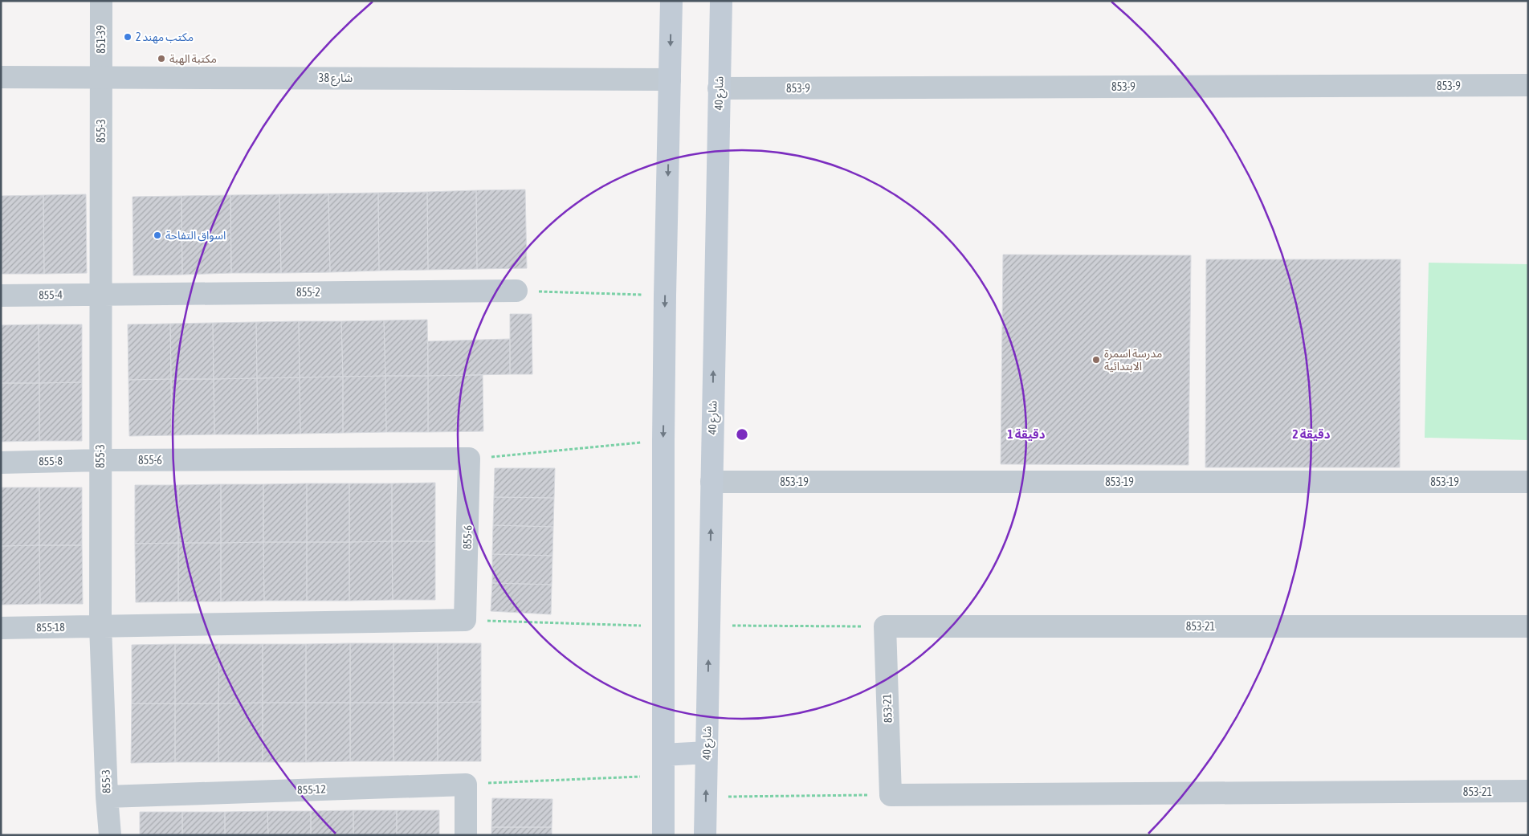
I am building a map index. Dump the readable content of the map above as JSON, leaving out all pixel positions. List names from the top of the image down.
{
  "streets": {
    "main road": ["شارع 40"],
    "street": [
      "851-39",
      "شارع 38",
      "853-9",
      "855-3",
      "855-2",
      "855-4",
      "855-6",
      "855-8",
      "853-19",
      "853-21",
      "855-18",
      "855-12"
    ]
  },
  "crossings": [
    ["851-39", "شارع 38"],
    ["851-39", "855-3"],
    ["شارع 38", "855-3"],
    ["853-9", "شارع 40"],
    ["شارع 40", "853-19"],
    ["855-3", "855-2"],
    ["855-3", "855-4"],
    ["855-3", "855-6"],
    ["855-3", "855-8"],
    ["855-3", "855-18"],
    ["855-3", "855-12"],
    ["855-2", "855-4"],
    ["855-6", "855-8"]
  ],
  "places": [
    "مكتب مهند 2",
    "مكتبة الهبة",
    "اسواق التفاحة",
    "مدرسة اسمرة الابتدائية"
  ],
  "rings": ["1 دقيقة", "2 دقيقة"]
}
